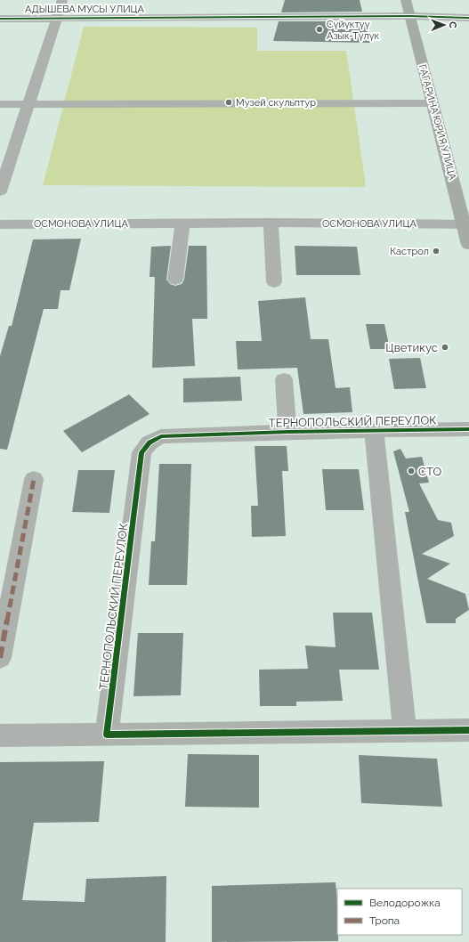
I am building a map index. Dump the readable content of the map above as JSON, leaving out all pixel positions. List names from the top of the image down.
{
  "streets": {
    "main road": ["ГАГАРИНА ЮРИЯ УЛИЦА"],
    "street": ["АДЫШЕВА МУСЫ УЛИЦА", "ОСМОНОВА УЛИЦА", "ТЕРНОПОЛЬСКИЙ ПЕРЕУЛОК"]
  },
  "crossings": [
    ["АДЫШЕВА МУСЫ УЛИЦА", "ГАГАРИНА ЮРИЯ УЛИЦА"],
    ["ГАГАРИНА ЮРИЯ УЛИЦА", "ОСМОНОВА УЛИЦА"]
  ],
  "places": [
    "Сүйүктүү Азык-Түлүк",
    "Музей скульптур",
    "Кастрол",
    "Цветикус",
    "СТО"
  ],
  "legend": ["Велодорожка", "Тропа"],
  "north": "right"
}
